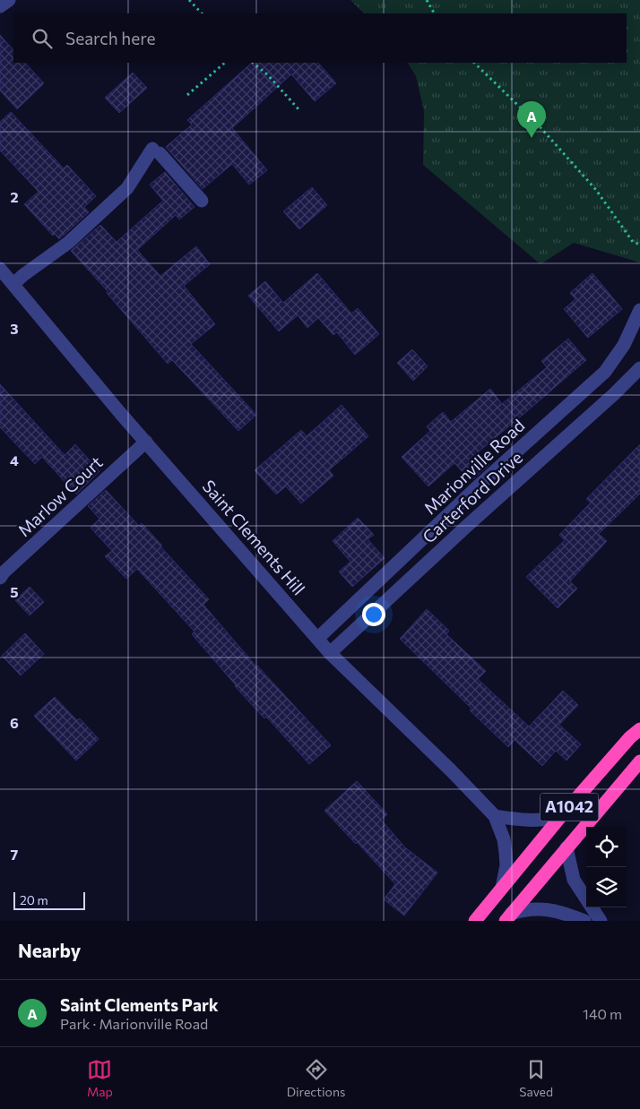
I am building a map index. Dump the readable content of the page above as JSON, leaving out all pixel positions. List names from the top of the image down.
{
  "streets": {
    "highway": ["A1042"],
    "street": [
      "Marionville Road",
      "Marlow Court",
      "Carterford Drive",
      "Saint Clements Hill"
    ]
  },
  "crossings": [
    ["Marionville Road", "Saint Clements Hill"],
    ["Marlow Court", "Saint Clements Hill"],
    ["Carterford Drive", "Saint Clements Hill"],
    ["Saint Clements Hill", "A1042"]
  ],
  "scale_bar": "20 m",
  "page": {
    "search": "Search here",
    "pins": "A",
    "scale": "20 m",
    "heading": "Nearby",
    "list": [
      {
        "mark": "A",
        "name": "Saint Clements Park",
        "note": "Park · Marionville Road",
        "value": "140 m"
      }
    ],
    "nav": ["Map", "Directions", "Saved"]
  },
  "grid": {
    "rows": [
      "2",
      "3",
      "4",
      "5",
      "6",
      "7"
    ]
  }
}
